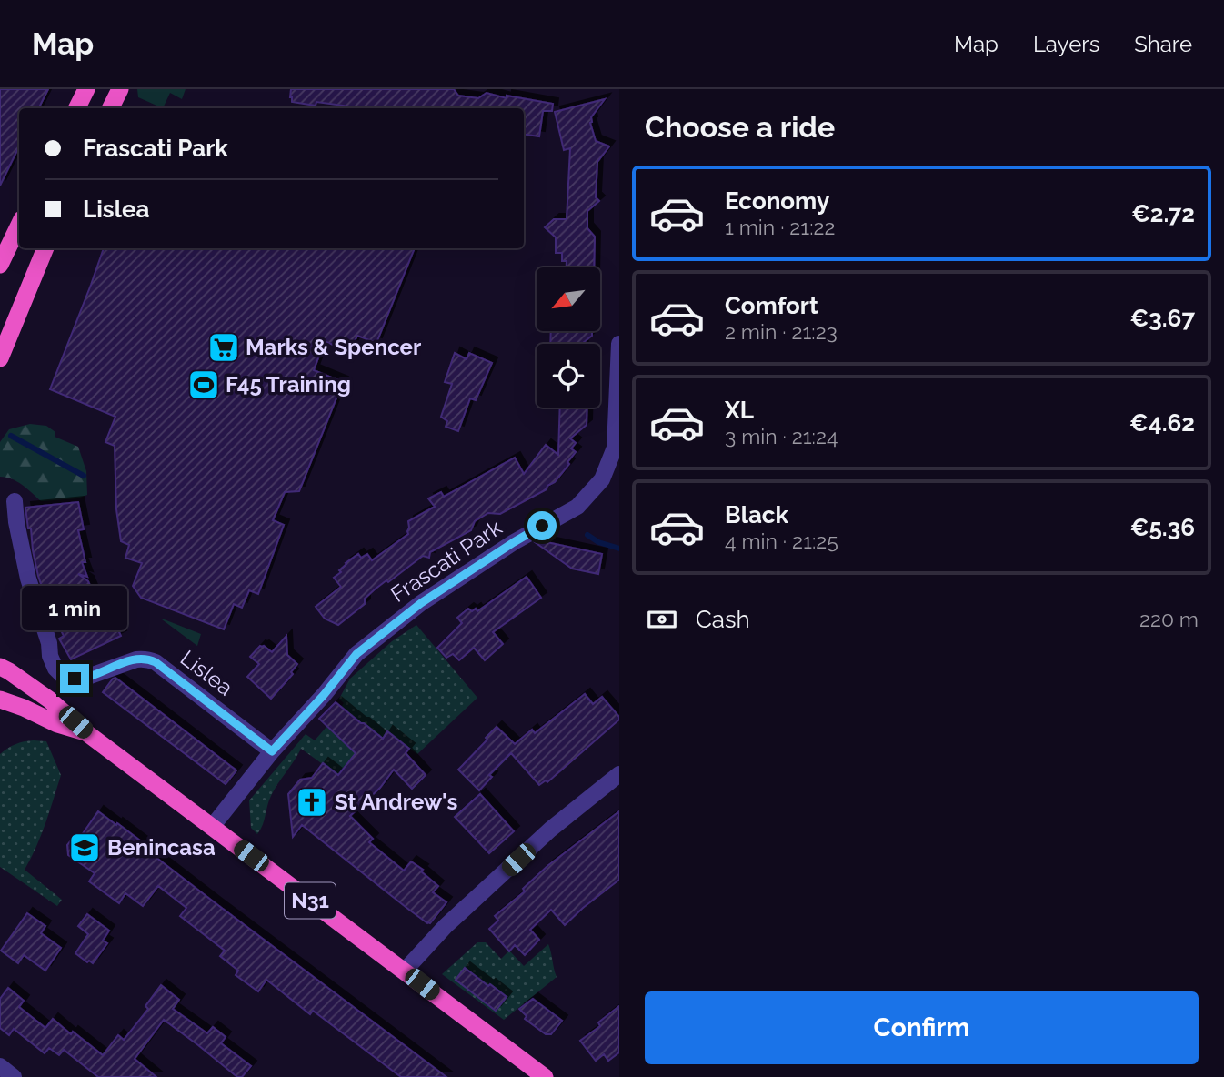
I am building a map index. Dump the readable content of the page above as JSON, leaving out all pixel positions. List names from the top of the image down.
{
  "streets": {
    "highway": ["N31"],
    "street": ["Frascati Park", "Lislea"]
  },
  "crossings": [
    ["Frascati Park", "Lislea"],
    ["Frascati Park", "N31"]
  ],
  "places": {
    "supermarket": ["Marks & Spencer"],
    "sports": ["F45 Training"],
    "church": ["St Andrew's"],
    "school or university": ["Benincasa"]
  },
  "north": "bottom left",
  "page": {
    "header": "Map",
    "nav": ["Map", "Layers", "Share"],
    "heading": "Choose a ride",
    "banner": ["Frascati Park", "Lislea"],
    "list": [
      {
        "name": "Economy",
        "note": "1 min · 21:22",
        "value": "€2.72"
      },
      {
        "name": "Comfort",
        "note": "2 min · 21:23",
        "value": "€3.67"
      },
      {
        "name": "XL",
        "note": "3 min · 21:24",
        "value": "€4.62"
      },
      {
        "name": "Black",
        "note": "4 min · 21:25",
        "value": "€5.36"
      }
    ],
    "pay": ["Cash", "220 m"],
    "bubble": "1 min",
    "buttons": "Confirm"
  }
}
